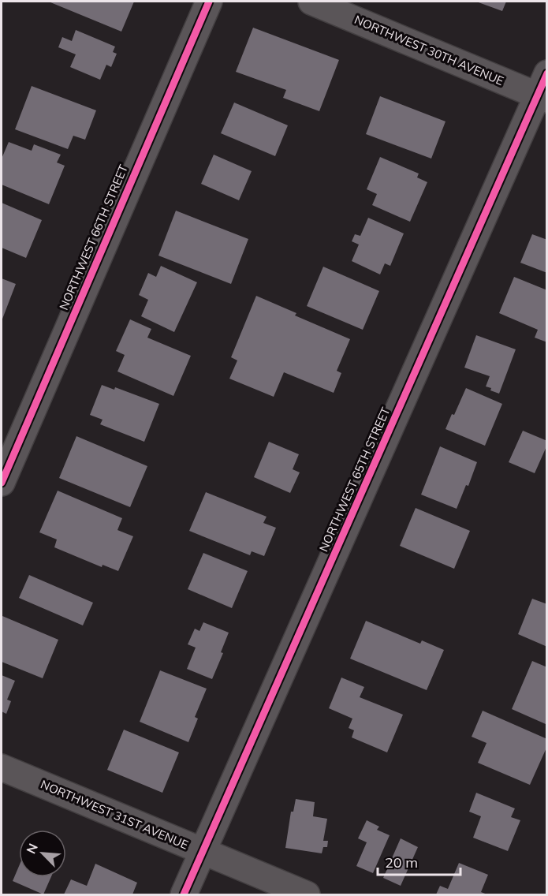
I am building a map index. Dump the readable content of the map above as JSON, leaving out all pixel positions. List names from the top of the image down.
{
  "streets": {
    "street": [
      "NORTHWEST 30TH AVENUE",
      "NORTHWEST 66TH STREET",
      "NORTHWEST 65TH STREET",
      "NORTHWEST 31ST AVENUE"
    ]
  },
  "crossings": [
    ["NORTHWEST 30TH AVENUE", "NORTHWEST 65TH STREET"],
    ["NORTHWEST 65TH STREET", "NORTHWEST 31ST AVENUE"]
  ],
  "scale_bar": "20 m",
  "north": "top left"
}
